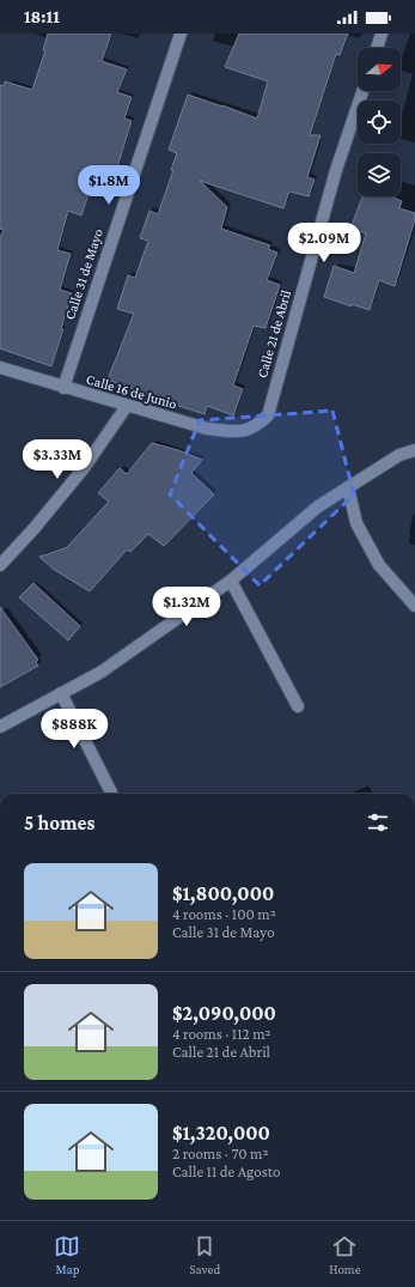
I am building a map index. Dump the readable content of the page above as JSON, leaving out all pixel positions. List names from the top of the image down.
{
  "streets": {
    "street": ["Calle 31 de Mayo", "Calle 21 de Abril", "Calle 16 de Junio"]
  },
  "crossings": [
    ["Calle 31 de Mayo", "Calle 16 de Junio"],
    ["Calle 21 de Abril", "Calle 16 de Junio"]
  ],
  "north": "right",
  "page": {
    "status": "18:11",
    "price": [
      "$1.8M",
      "$2.09M",
      "$3.33M",
      "$1.32M",
      "$888K"
    ],
    "heading": "5 homes",
    "list": [
      {
        "name": "$1,800,000",
        "note": "4 rooms · 100 m² · Calle 31 de Mayo"
      },
      {
        "name": "$2,090,000",
        "note": "4 rooms · 112 m² · Calle 21 de Abril"
      },
      {
        "name": "$1,320,000",
        "note": "2 rooms · 70 m² · Calle 11 de Agosto"
      }
    ],
    "tabs": ["Map", "Saved", "Home"]
  }
}
